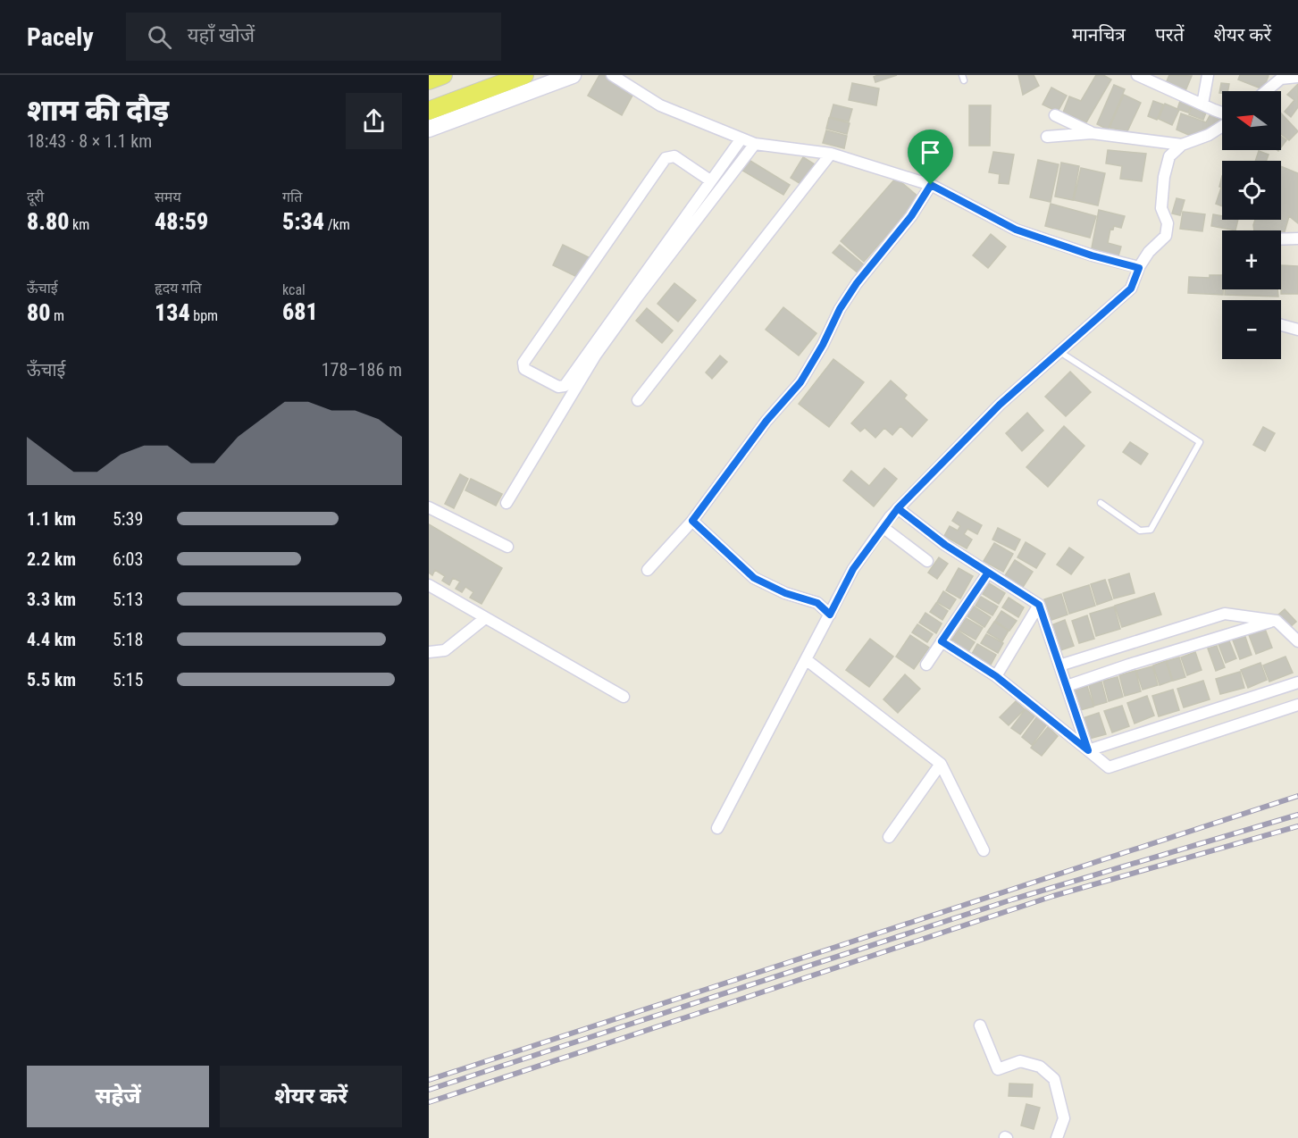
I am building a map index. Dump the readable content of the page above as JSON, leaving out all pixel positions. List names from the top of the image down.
{
  "north": "left",
  "page": {
    "header": "Pacely",
    "search": "यहाँ खोजें",
    "nav": ["मानचित्र", "परतें", "शेयर करें"],
    "heading": ["शाम की दौड़", "18:43 · 8 × 1.1 km"],
    "map_buttons": ["+", "−"],
    "stats": [
      ["दूरी", "8.80 km"],
      ["समय", "48:59"],
      ["गति", "5:34 /km"],
      ["ऊँचाई", "80 m"],
      ["हृदय गति", "134 bpm"],
      ["kcal", "681"]
    ],
    "chart": ["ऊँचाई", "178–186 m"],
    "list": [
      {
        "name": "1.1 km",
        "note": "5:39"
      },
      {
        "name": "2.2 km",
        "note": "6:03"
      },
      {
        "name": "3.3 km",
        "note": "5:13"
      },
      {
        "name": "4.4 km",
        "note": "5:18"
      },
      {
        "name": "5.5 km",
        "note": "5:15"
      }
    ],
    "buttons": ["सहेजें", "शेयर करें"]
  }
}
